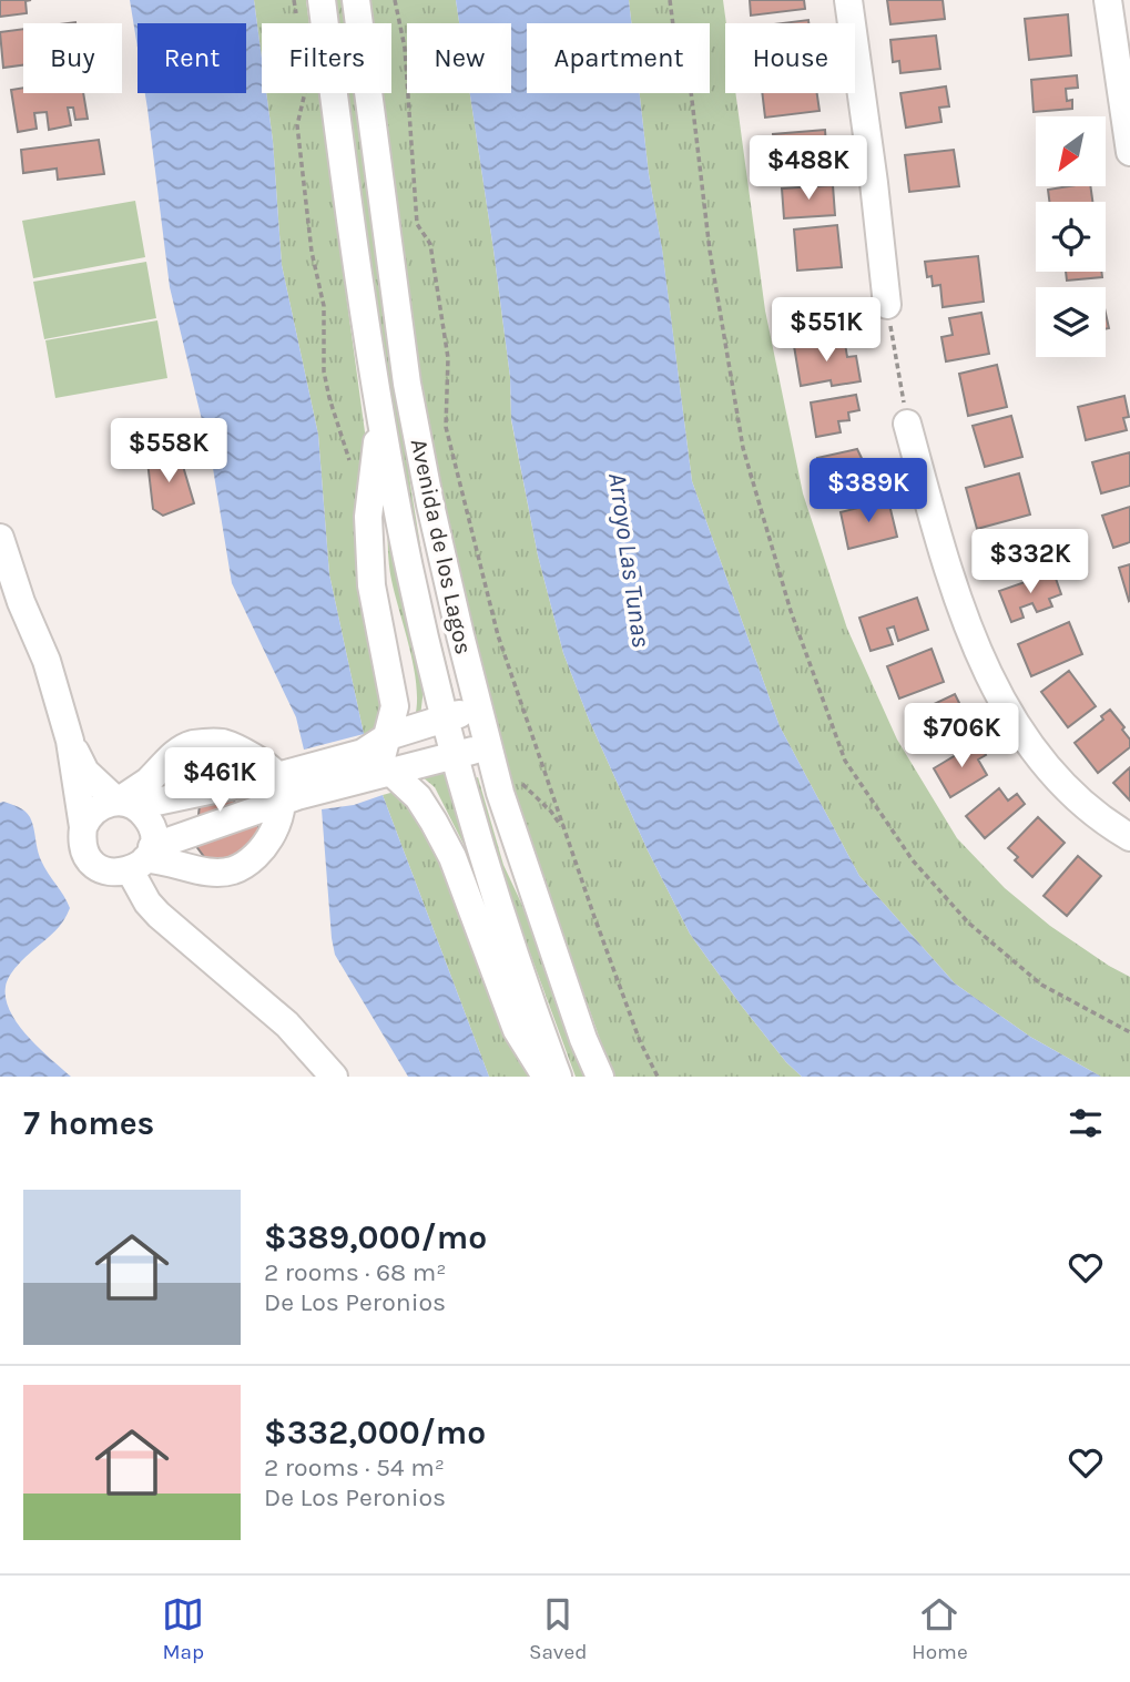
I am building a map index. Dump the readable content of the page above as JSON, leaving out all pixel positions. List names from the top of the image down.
{
  "streets": {
    "street": ["Avenida de los Lagos"]
  },
  "water": ["Arroyo Las Tunas"],
  "north": "bottom left",
  "page": {
    "chip": [
      "Buy",
      "Rent",
      "Filters",
      "New",
      "Apartment",
      "House"
    ],
    "price": [
      "$488K",
      "$551K",
      "$558K",
      "$389K",
      "$332K",
      "$706K",
      "$461K"
    ],
    "heading": "7 homes",
    "list": [
      {
        "name": "$389,000/mo",
        "note": "2 rooms · 68 m² · De Los Peronios"
      },
      {
        "name": "$332,000/mo",
        "note": "2 rooms · 54 m² · De Los Peronios"
      }
    ],
    "tabs": ["Map", "Saved", "Home"]
  }
}
